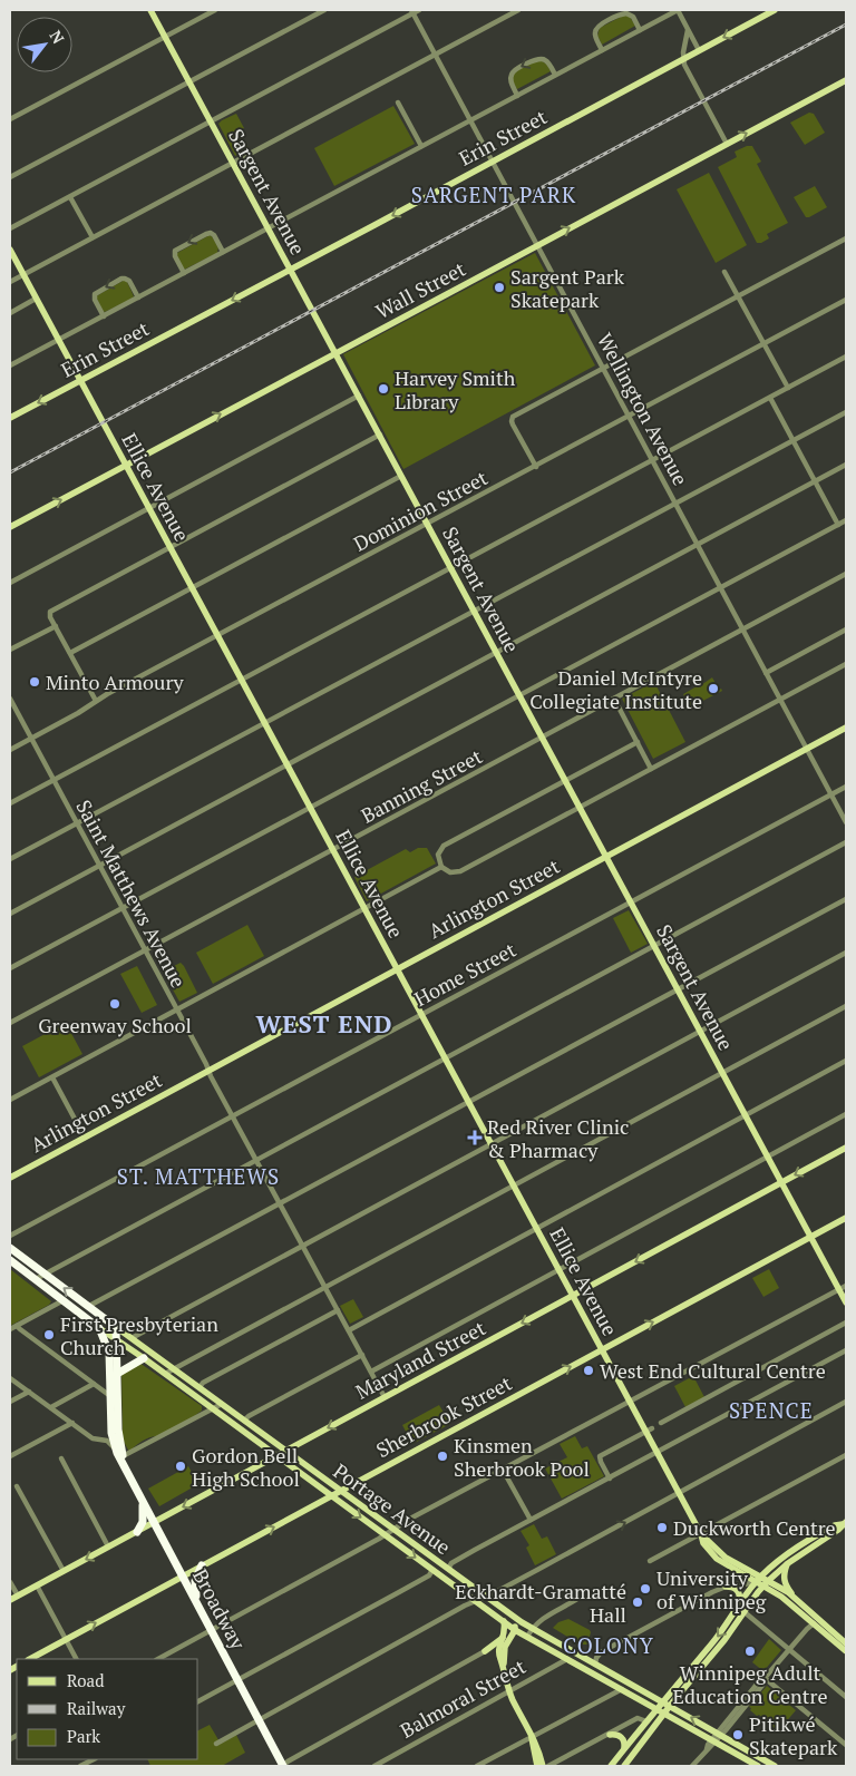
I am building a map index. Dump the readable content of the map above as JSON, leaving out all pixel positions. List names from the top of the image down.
{
  "streets": {
    "highway": ["Portage Avenue", "Broadway"],
    "main road": [
      "Erin Street",
      "Sargent Avenue",
      "Wall Street",
      "Ellice Avenue",
      "Arlington Street",
      "Maryland Street",
      "Sherbrook Street"
    ],
    "street": [
      "Wellington Avenue",
      "Dominion Street",
      "Banning Street",
      "Saint Matthews Avenue",
      "Home Street",
      "Balmoral Street"
    ]
  },
  "crossings": [
    ["Erin Street", "Sargent Avenue"],
    ["Erin Street", "Wellington Avenue"],
    ["Erin Street", "Ellice Avenue"],
    ["Sargent Avenue", "Wall Street"],
    ["Sargent Avenue", "Dominion Street"],
    ["Sargent Avenue", "Banning Street"],
    ["Sargent Avenue", "Arlington Street"],
    ["Sargent Avenue", "Home Street"],
    ["Sargent Avenue", "Maryland Street"],
    ["Sargent Avenue", "Sherbrook Street"],
    ["Wall Street", "Wellington Avenue"],
    ["Wall Street", "Ellice Avenue"],
    ["Wellington Avenue", "Dominion Street"],
    ["Wellington Avenue", "Banning Street"],
    ["Wellington Avenue", "Arlington Street"],
    ["Wellington Avenue", "Home Street"],
    ["Ellice Avenue", "Dominion Street"],
    ["Ellice Avenue", "Banning Street"],
    ["Ellice Avenue", "Arlington Street"],
    ["Ellice Avenue", "Home Street"],
    ["Ellice Avenue", "Maryland Street"],
    ["Ellice Avenue", "Sherbrook Street"],
    ["Dominion Street", "Saint Matthews Avenue"],
    ["Banning Street", "Saint Matthews Avenue"],
    ["Saint Matthews Avenue", "Arlington Street"],
    ["Saint Matthews Avenue", "Home Street"],
    ["Saint Matthews Avenue", "Maryland Street"],
    ["Maryland Street", "Portage Avenue"],
    ["Maryland Street", "Broadway"],
    ["Sherbrook Street", "Portage Avenue"],
    ["Sherbrook Street", "Broadway"],
    ["Portage Avenue", "Broadway"],
    ["Portage Avenue", "Balmoral Street"]
  ],
  "one_way": [
    "Erin Street",
    "Wall Street",
    "Maryland Street",
    "Sherbrook Street"
  ],
  "districts": [
    "SARGENT PARK",
    "WEST END",
    "ST. MATTHEWS",
    "SPENCE",
    "COLONY"
  ],
  "places": {
    "other": [
      "Sargent Park Skatepark",
      "Harvey Smith Library",
      "Minto Armoury",
      "Daniel McIntyre Collegiate Institute",
      "Greenway School",
      "First Presbyterian Church",
      "West End Cultural Centre",
      "Kinsmen Sherbrook Pool",
      "Gordon Bell High School",
      "Duckworth Centre",
      "University of Winnipeg",
      "Eckhardt-Gramatté Hall",
      "Winnipeg Adult Education Centre",
      "Pitikwé Skatepark"
    ],
    "health": ["Red River Clinic & Pharmacy"]
  },
  "legend": ["Road", "Railway", "Park"],
  "north": "top right"
}
